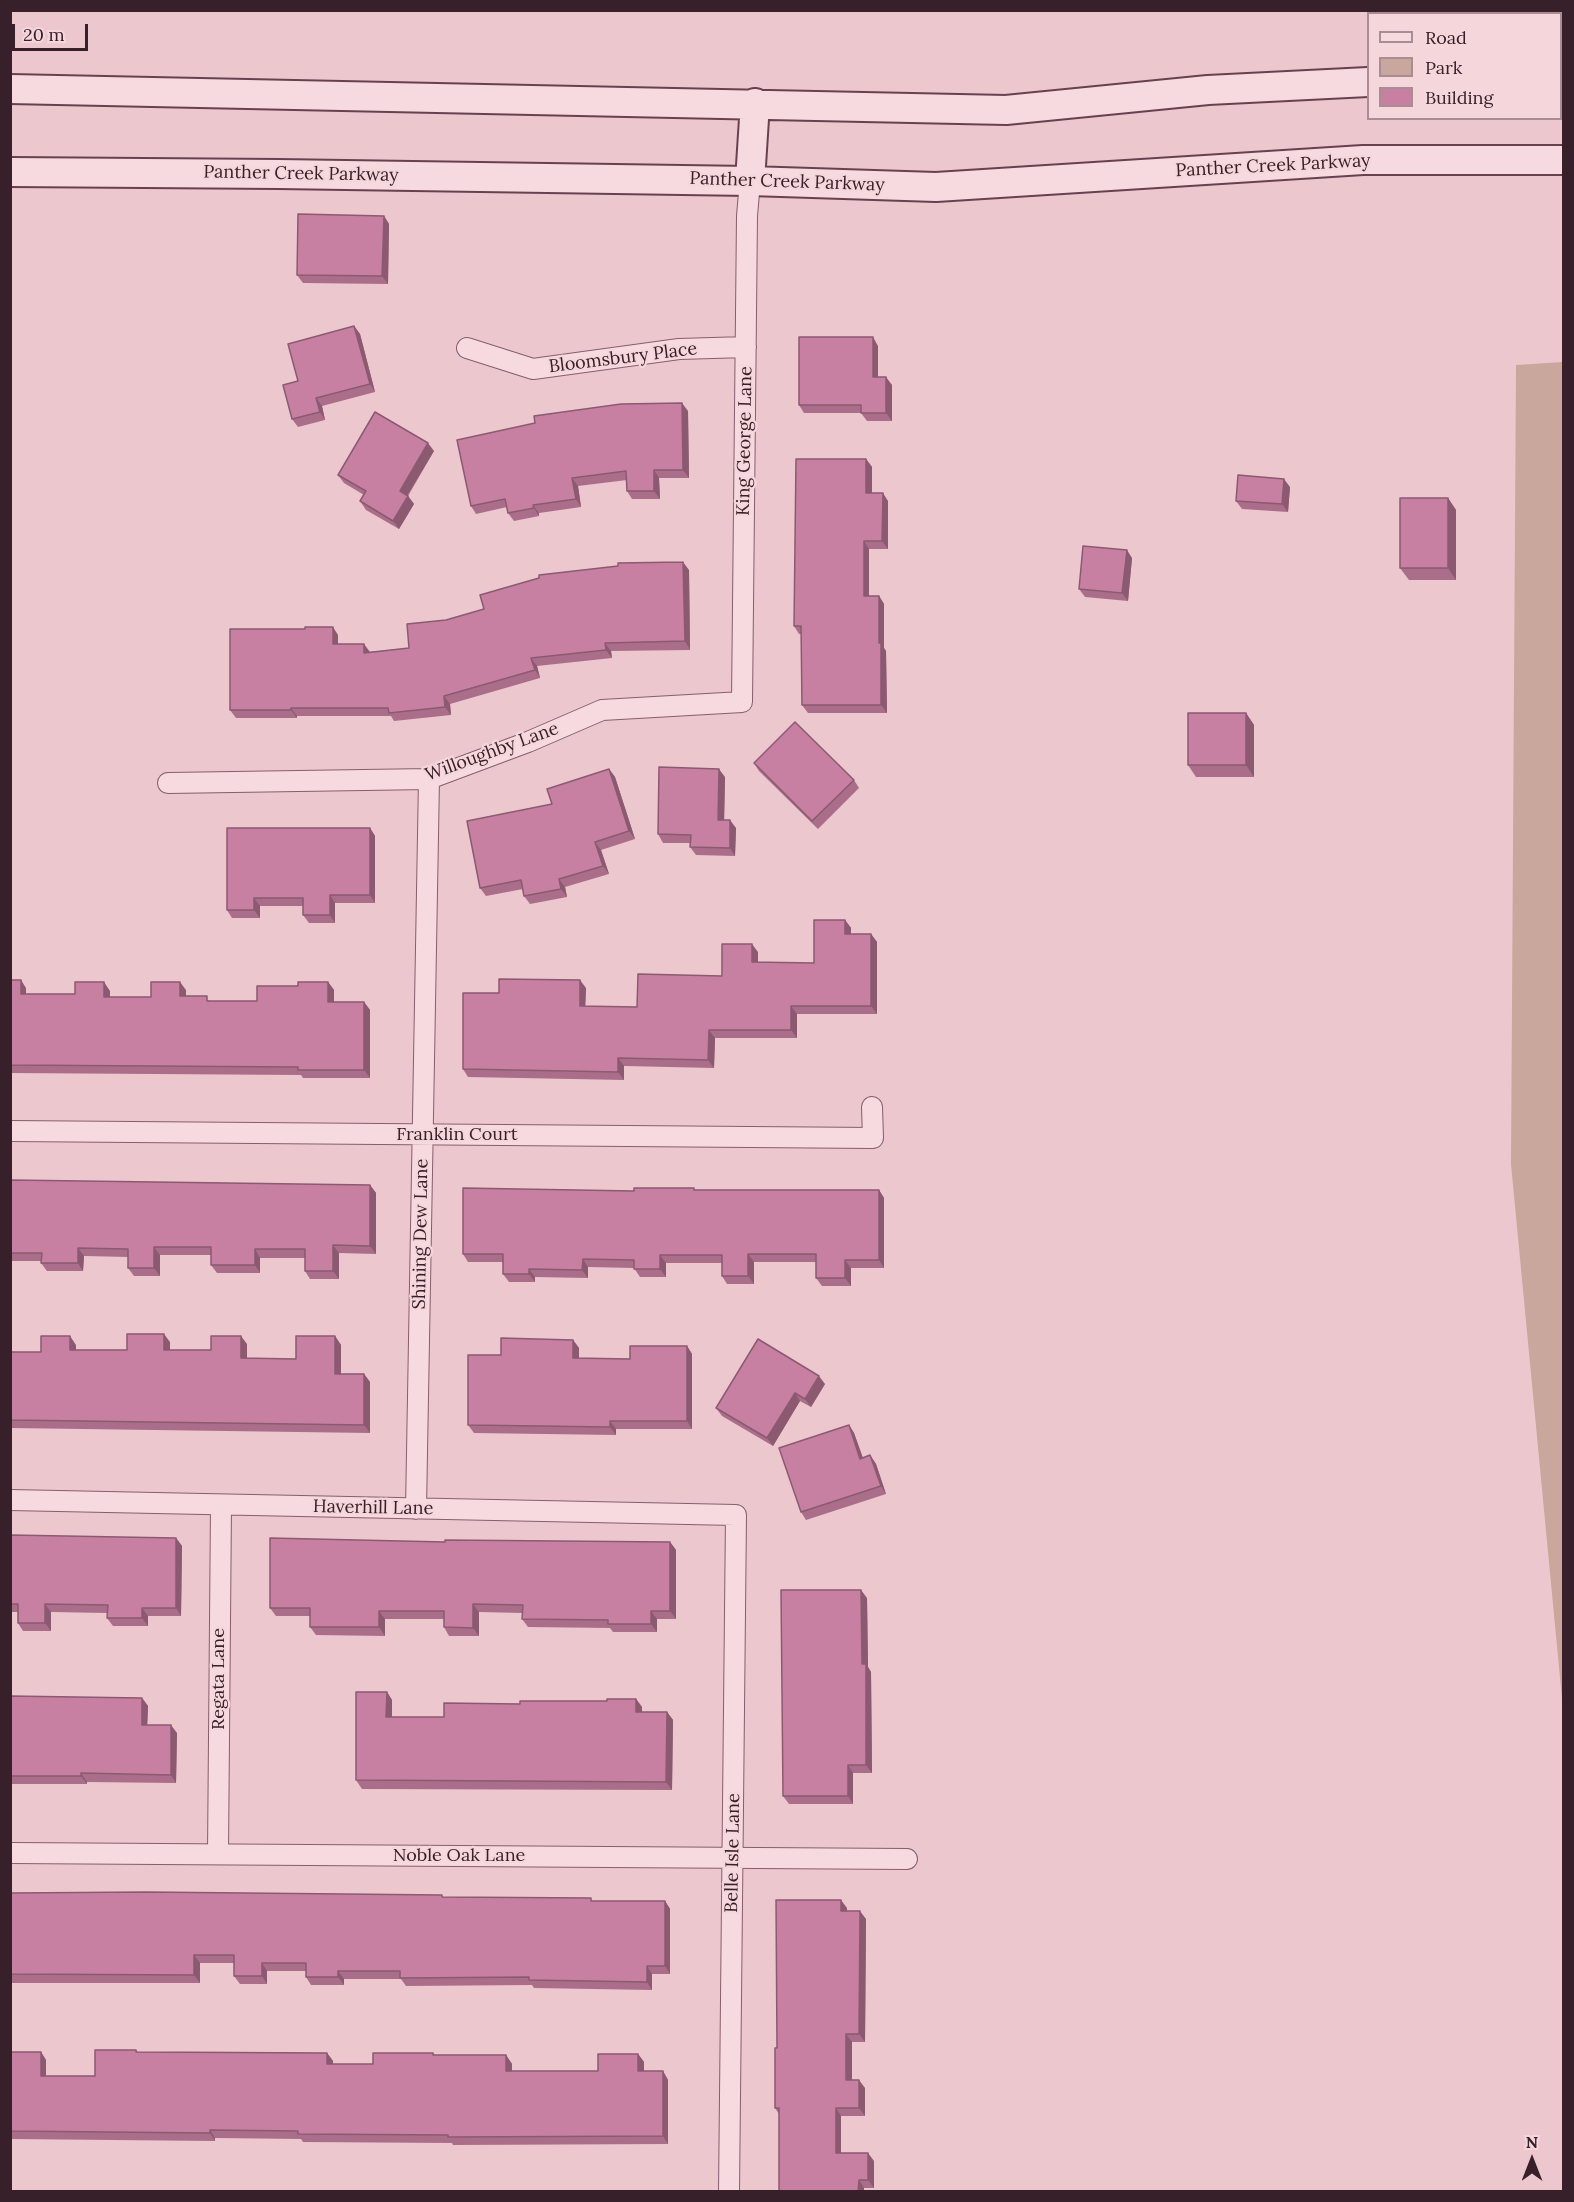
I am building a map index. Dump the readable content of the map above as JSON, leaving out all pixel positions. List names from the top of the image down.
{
  "streets": {
    "main road": ["Panther Creek Parkway"],
    "street": [
      "Bloomsbury Place",
      "King George Lane",
      "Willoughby Lane",
      "Franklin Court",
      "Shining Dew Lane",
      "Haverhill Lane",
      "Regata Lane",
      "Belle Isle Lane",
      "Noble Oak Lane"
    ]
  },
  "crossings": [
    ["Panther Creek Parkway", "King George Lane"],
    ["Bloomsbury Place", "King George Lane"],
    ["King George Lane", "Willoughby Lane"],
    ["Willoughby Lane", "Shining Dew Lane"],
    ["Franklin Court", "Shining Dew Lane"],
    ["Shining Dew Lane", "Haverhill Lane"],
    ["Haverhill Lane", "Regata Lane"],
    ["Haverhill Lane", "Belle Isle Lane"],
    ["Regata Lane", "Noble Oak Lane"],
    ["Belle Isle Lane", "Noble Oak Lane"]
  ],
  "legend": ["Road", "Park", "Building"],
  "scale_bar": "20 m",
  "north": "top"
}
